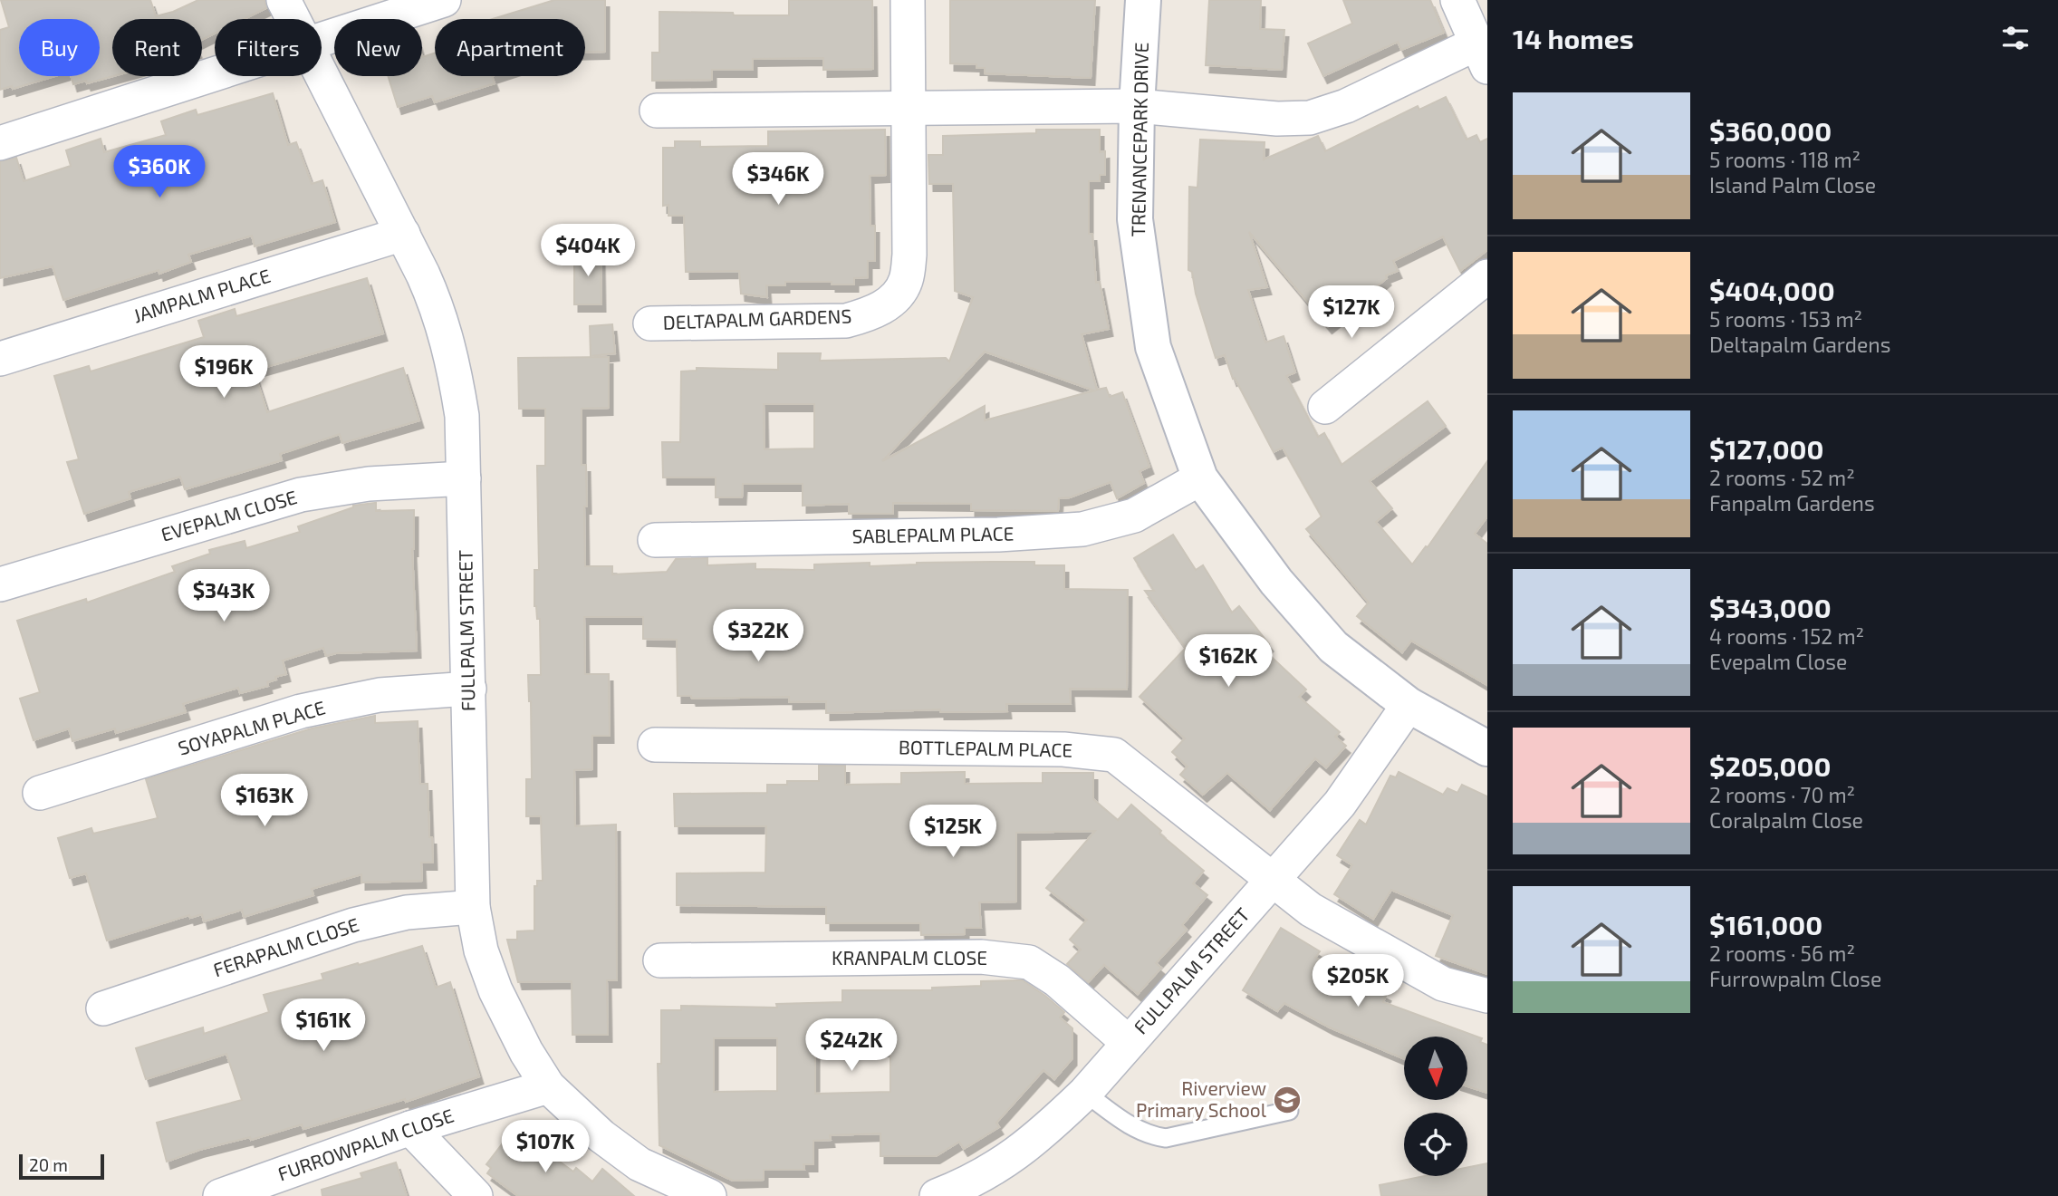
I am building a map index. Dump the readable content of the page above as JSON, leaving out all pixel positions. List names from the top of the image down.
{
  "streets": {
    "street": [
      "TRENANCEPARK DRIVE",
      "JAMPALM PLACE",
      "DELTAPALM GARDENS",
      "EVEPALM CLOSE",
      "SABLEPALM PLACE",
      "FULLPALM STREET",
      "SOYAPALM PLACE",
      "BOTTLEPALM PLACE",
      "FERAPALM CLOSE",
      "KRANPALM CLOSE",
      "FURROWPALM CLOSE"
    ]
  },
  "crossings": [
    ["TRENANCEPARK DRIVE", "SABLEPALM PLACE"],
    ["TRENANCEPARK DRIVE", "FULLPALM STREET"],
    ["JAMPALM PLACE", "FULLPALM STREET"],
    ["EVEPALM CLOSE", "FULLPALM STREET"],
    ["FULLPALM STREET", "SOYAPALM PLACE"],
    ["FULLPALM STREET", "BOTTLEPALM PLACE"],
    ["FULLPALM STREET", "FERAPALM CLOSE"],
    ["FULLPALM STREET", "KRANPALM CLOSE"],
    ["FULLPALM STREET", "FURROWPALM CLOSE"]
  ],
  "places": {
    "school or university": ["Riverview Primary School"]
  },
  "scale_bar": "20 m",
  "north": "bottom",
  "page": {
    "heading": "14 homes",
    "chip": [
      "Buy",
      "Rent",
      "Filters",
      "New",
      "Apartment"
    ],
    "list": [
      {
        "name": "$360,000",
        "note": "5 rooms · 118 m² · Island Palm Close"
      },
      {
        "name": "$404,000",
        "note": "5 rooms · 153 m² · Deltapalm Gardens"
      },
      {
        "name": "$127,000",
        "note": "2 rooms · 52 m² · Fanpalm Gardens"
      },
      {
        "name": "$343,000",
        "note": "4 rooms · 152 m² · Evepalm Close"
      },
      {
        "name": "$205,000",
        "note": "2 rooms · 70 m² · Coralpalm Close"
      },
      {
        "name": "$161,000",
        "note": "2 rooms · 56 m² · Furrowpalm Close"
      }
    ],
    "price": [
      "$360K",
      "$346K",
      "$404K",
      "$127K",
      "$196K",
      "$343K",
      "$322K",
      "$162K",
      "$163K",
      "$125K",
      "$205K",
      "$161K",
      "$242K",
      "$107K"
    ],
    "scale": "20 m"
  }
}
